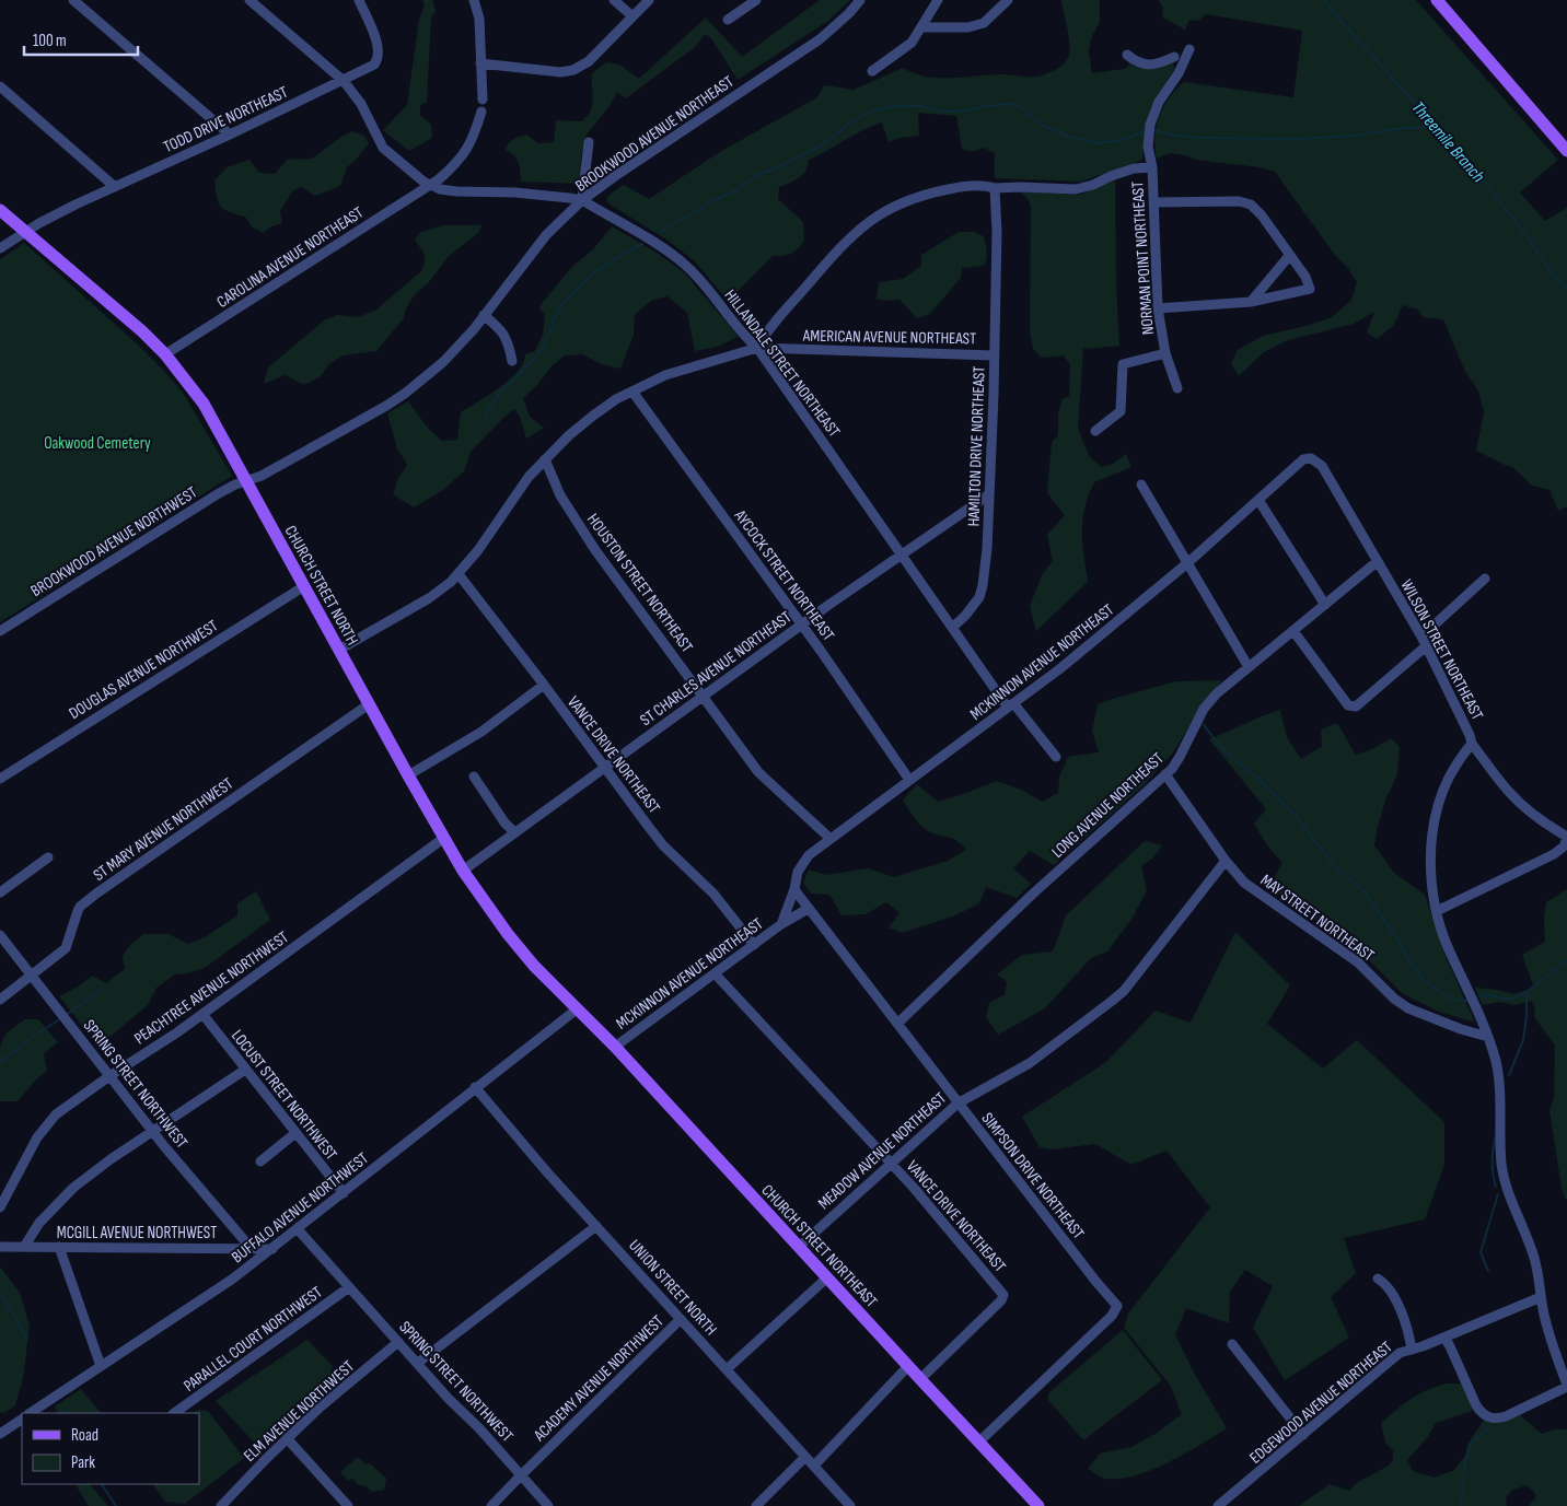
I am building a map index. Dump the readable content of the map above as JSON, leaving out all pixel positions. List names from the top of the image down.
{
  "streets": {
    "main road": ["CHURCH STREET NORTH", "CHURCH STREET NORTHEAST"],
    "street": [
      "TODD DRIVE NORTHEAST",
      "BROOKWOOD AVENUE NORTHEAST",
      "CAROLINA AVENUE NORTHEAST",
      "NORMAN POINT NORTHEAST",
      "AMERICAN AVENUE NORTHEAST",
      "HILLANDALE STREET NORTHEAST",
      "HAMILTON DRIVE NORTHEAST",
      "BROOKWOOD AVENUE NORTHWEST",
      "AYCOCK STREET NORTHEAST",
      "HOUSTON STREET NORTHEAST",
      "WILSON STREET NORTHEAST",
      "MCKINNON AVENUE NORTHEAST",
      "ST CHARLES AVENUE NORTHEAST",
      "DOUGLAS AVENUE NORTHWEST",
      "VANCE DRIVE NORTHEAST",
      "LONG AVENUE NORTHEAST",
      "ST MARY AVENUE NORTHWEST",
      "MAY STREET NORTHEAST",
      "PEACHTREE AVENUE NORTHWEST",
      "SPRING STREET NORTHWEST",
      "LOCUST STREET NORTHWEST",
      "MEADOW AVENUE NORTHEAST",
      "SIMPSON DRIVE NORTHEAST",
      "BUFFALO AVENUE NORTHWEST",
      "MCGILL AVENUE NORTHWEST",
      "UNION STREET NORTH",
      "PARALLEL COURT NORTHWEST",
      "ACADEMY AVENUE NORTHWEST",
      "EDGEWOOD AVENUE NORTHEAST",
      "ELM AVENUE NORTHWEST"
    ]
  },
  "crossings": [
    ["TODD DRIVE NORTHEAST", "HILLANDALE STREET NORTHEAST"],
    ["TODD DRIVE NORTHEAST", "CHURCH STREET NORTH"],
    ["BROOKWOOD AVENUE NORTHEAST", "HILLANDALE STREET NORTHEAST"],
    ["BROOKWOOD AVENUE NORTHEAST", "BROOKWOOD AVENUE NORTHWEST"],
    ["BROOKWOOD AVENUE NORTHEAST", "CHURCH STREET NORTH"],
    ["CAROLINA AVENUE NORTHEAST", "HILLANDALE STREET NORTHEAST"],
    ["CAROLINA AVENUE NORTHEAST", "CHURCH STREET NORTH"],
    ["AMERICAN AVENUE NORTHEAST", "HILLANDALE STREET NORTHEAST"],
    ["AMERICAN AVENUE NORTHEAST", "HAMILTON DRIVE NORTHEAST"],
    ["AMERICAN AVENUE NORTHEAST", "AYCOCK STREET NORTHEAST"],
    ["AMERICAN AVENUE NORTHEAST", "HOUSTON STREET NORTHEAST"],
    ["AMERICAN AVENUE NORTHEAST", "CHURCH STREET NORTH"],
    ["AMERICAN AVENUE NORTHEAST", "VANCE DRIVE NORTHEAST"],
    ["HILLANDALE STREET NORTHEAST", "HAMILTON DRIVE NORTHEAST"],
    ["HILLANDALE STREET NORTHEAST", "MCKINNON AVENUE NORTHEAST"],
    ["HILLANDALE STREET NORTHEAST", "ST CHARLES AVENUE NORTHEAST"],
    ["HAMILTON DRIVE NORTHEAST", "ST CHARLES AVENUE NORTHEAST"],
    ["BROOKWOOD AVENUE NORTHWEST", "CHURCH STREET NORTH"],
    ["AYCOCK STREET NORTHEAST", "MCKINNON AVENUE NORTHEAST"],
    ["AYCOCK STREET NORTHEAST", "ST CHARLES AVENUE NORTHEAST"],
    ["HOUSTON STREET NORTHEAST", "MCKINNON AVENUE NORTHEAST"],
    ["HOUSTON STREET NORTHEAST", "ST CHARLES AVENUE NORTHEAST"],
    ["CHURCH STREET NORTH", "ST CHARLES AVENUE NORTHEAST"],
    ["CHURCH STREET NORTH", "DOUGLAS AVENUE NORTHWEST"],
    ["CHURCH STREET NORTH", "ST MARY AVENUE NORTHWEST"],
    ["CHURCH STREET NORTH", "PEACHTREE AVENUE NORTHWEST"],
    ["CHURCH STREET NORTH", "BUFFALO AVENUE NORTHWEST"],
    ["CHURCH STREET NORTH", "CHURCH STREET NORTHEAST"],
    ["WILSON STREET NORTHEAST", "MCKINNON AVENUE NORTHEAST"],
    ["WILSON STREET NORTHEAST", "LONG AVENUE NORTHEAST"],
    ["MCKINNON AVENUE NORTHEAST", "VANCE DRIVE NORTHEAST"],
    ["MCKINNON AVENUE NORTHEAST", "SIMPSON DRIVE NORTHEAST"],
    ["MCKINNON AVENUE NORTHEAST", "CHURCH STREET NORTHEAST"],
    ["ST CHARLES AVENUE NORTHEAST", "VANCE DRIVE NORTHEAST"],
    ["VANCE DRIVE NORTHEAST", "MEADOW AVENUE NORTHEAST"],
    ["VANCE DRIVE NORTHEAST", "CHURCH STREET NORTHEAST"],
    ["LONG AVENUE NORTHEAST", "MAY STREET NORTHEAST"],
    ["LONG AVENUE NORTHEAST", "SIMPSON DRIVE NORTHEAST"],
    ["ST MARY AVENUE NORTHWEST", "SPRING STREET NORTHWEST"],
    ["MAY STREET NORTHEAST", "MEADOW AVENUE NORTHEAST"],
    ["PEACHTREE AVENUE NORTHWEST", "SPRING STREET NORTHWEST"],
    ["PEACHTREE AVENUE NORTHWEST", "LOCUST STREET NORTHWEST"],
    ["SPRING STREET NORTHWEST", "BUFFALO AVENUE NORTHWEST"],
    ["SPRING STREET NORTHWEST", "MCGILL AVENUE NORTHWEST"],
    ["SPRING STREET NORTHWEST", "PARALLEL COURT NORTHWEST"],
    ["SPRING STREET NORTHWEST", "ACADEMY AVENUE NORTHWEST"],
    ["SPRING STREET NORTHWEST", "ELM AVENUE NORTHWEST"],
    ["LOCUST STREET NORTHWEST", "BUFFALO AVENUE NORTHWEST"],
    ["MEADOW AVENUE NORTHEAST", "SIMPSON DRIVE NORTHEAST"],
    ["MEADOW AVENUE NORTHEAST", "CHURCH STREET NORTHEAST"],
    ["SIMPSON DRIVE NORTHEAST", "CHURCH STREET NORTHEAST"],
    ["BUFFALO AVENUE NORTHWEST", "MCGILL AVENUE NORTHWEST"],
    ["BUFFALO AVENUE NORTHWEST", "CHURCH STREET NORTHEAST"],
    ["BUFFALO AVENUE NORTHWEST", "UNION STREET NORTH"],
    ["UNION STREET NORTH", "ACADEMY AVENUE NORTHWEST"]
  ],
  "water": ["Threemile Branch"],
  "parks": ["Oakwood Cemetery"],
  "legend": ["Road", "Park"],
  "scale_bar": "100 m"
}
